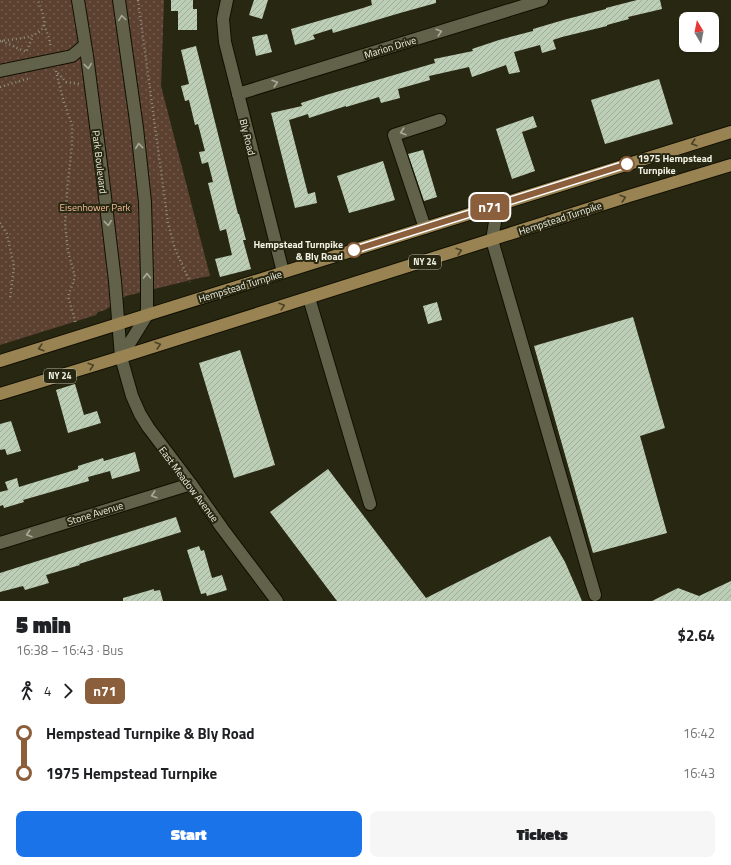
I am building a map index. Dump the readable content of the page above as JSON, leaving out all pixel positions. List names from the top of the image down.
{
  "streets": {
    "main road": ["Hempstead Turnpike", "NY 24"],
    "street": [
      "Marion Drive",
      "Bly Road",
      "Park Boulevard",
      "East Meadow Avenue",
      "Stone Avenue"
    ]
  },
  "crossings": [
    ["Marion Drive", "Bly Road"],
    ["Bly Road", "Hempstead Turnpike"],
    ["Park Boulevard", "Hempstead Turnpike"],
    ["Park Boulevard", "East Meadow Avenue"],
    ["Hempstead Turnpike", "East Meadow Avenue"],
    ["East Meadow Avenue", "Stone Avenue"]
  ],
  "one_way": ["Marion Drive", "Stone Avenue"],
  "parks": ["Eisenhower Park"],
  "places": ["1975 Hempstead Turnpike", "Hempstead Turnpike & Bly Road"],
  "lines": ["bus line n71"],
  "north": "top",
  "page": {
    "on_map": "n71",
    "heading": ["5 min", "16:38 – 16:43 · Bus", "$2.64"],
    "legs": ["4", "n71"],
    "list": [
      {
        "name": "Hempstead Turnpike & Bly Road",
        "value": "16:42"
      },
      {
        "name": "1975 Hempstead Turnpike",
        "value": "16:43"
      }
    ],
    "buttons": ["Start", "Tickets"]
  }
}
